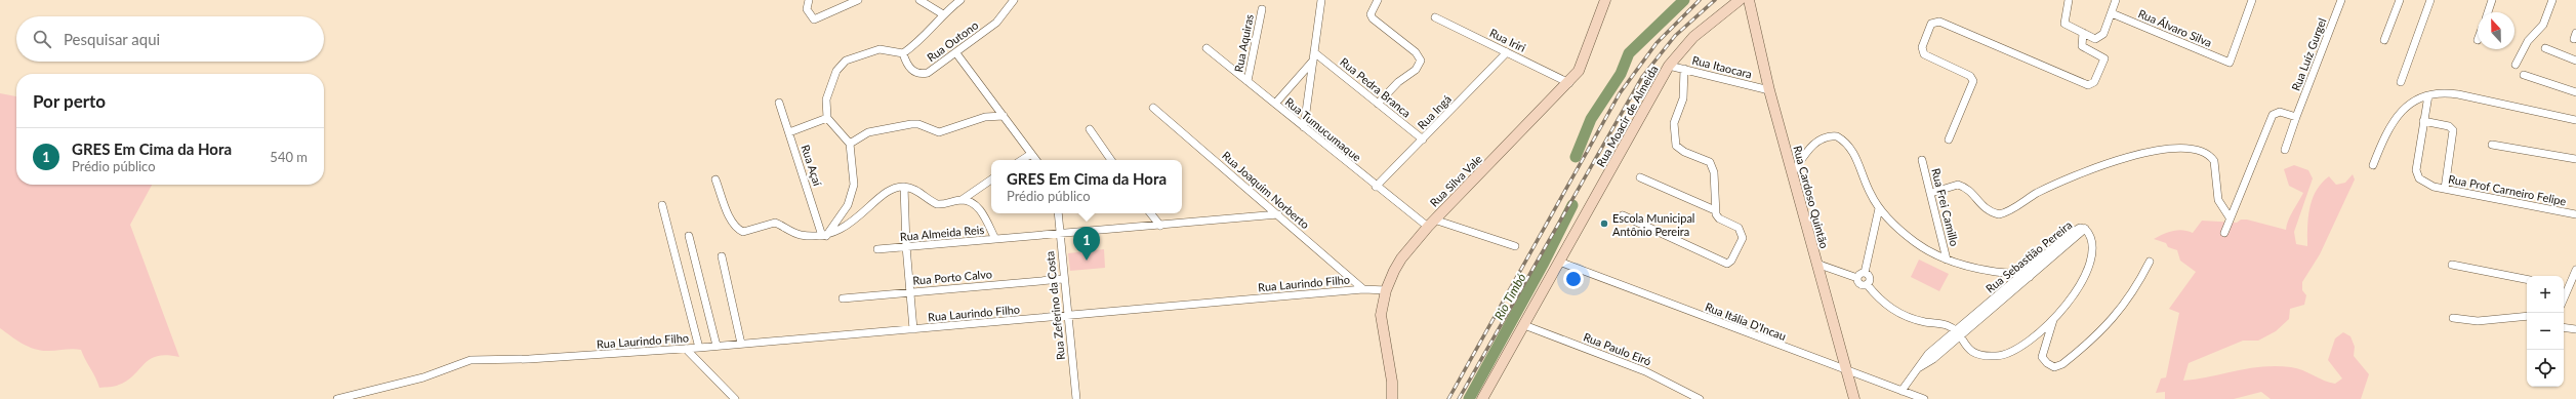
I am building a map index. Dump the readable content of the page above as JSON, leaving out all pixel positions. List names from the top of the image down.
{
  "streets": {
    "street": [
      "Rua Álvaro Silva",
      "Rua Iriri",
      "Rua Outono",
      "Rua Aquiras",
      "Rua Luíz Gurgel",
      "Rua Itaocara",
      "Rua Pedra Branca",
      "Rua Ingá",
      "Rua Moacir de Almeida",
      "Rua Tumucumaque",
      "Rua Açaí",
      "Rua Silva Vale",
      "Rua Joaquim Norberto",
      "Rua Prof Carneiro Felipe",
      "Rua Cardoso Quintão",
      "Rua Frei Camillo",
      "Rua Almeida Reis",
      "Rua Sebastião Pereira",
      "Rua Porto Calvo",
      "Rua Laurindo Filho",
      "Rua Zeferino da Costa",
      "Rua Itália D'Incau",
      "Rua Paulo Eiró"
    ]
  },
  "crossings": [
    ["Rua Iriri", "Rua Ingá"],
    ["Rua Iriri", "Rua Silva Vale"],
    ["Rua Aquiras", "Rua Tumucumaque"],
    ["Rua Itaocara", "Rua Moacir de Almeida"],
    ["Rua Itaocara", "Rua Cardoso Quintão"],
    ["Rua Pedra Branca", "Rua Ingá"],
    ["Rua Ingá", "Rua Tumucumaque"],
    ["Rua Moacir de Almeida", "Rua Itália D'Incau"],
    ["Rua Moacir de Almeida", "Rua Paulo Eiró"],
    ["Rua Tumucumaque", "Rua Silva Vale"],
    ["Rua Silva Vale", "Rua Laurindo Filho"],
    ["Rua Joaquim Norberto", "Rua Almeida Reis"],
    ["Rua Joaquim Norberto", "Rua Laurindo Filho"],
    ["Rua Cardoso Quintão", "Rua Itália D'Incau"],
    ["Rua Almeida Reis", "Rua Zeferino da Costa"],
    ["Rua Sebastião Pereira", "Rua Itália D'Incau"],
    ["Rua Porto Calvo", "Rua Zeferino da Costa"],
    ["Rua Laurindo Filho", "Rua Zeferino da Costa"]
  ],
  "water": ["Rio Timbó"],
  "places": ["Escola Municipal Antônio Pereira"],
  "north": "top",
  "page": {
    "search": "Pesquisar aqui",
    "heading": "Por perto",
    "list": [
      {
        "mark": "1",
        "name": "GRES Em Cima da Hora",
        "note": "Prédio público",
        "value": "540 m"
      }
    ],
    "popup": ["GRES Em Cima da Hora", "Prédio público"],
    "pins": "1",
    "map_buttons": ["+", "−"]
  }
}
